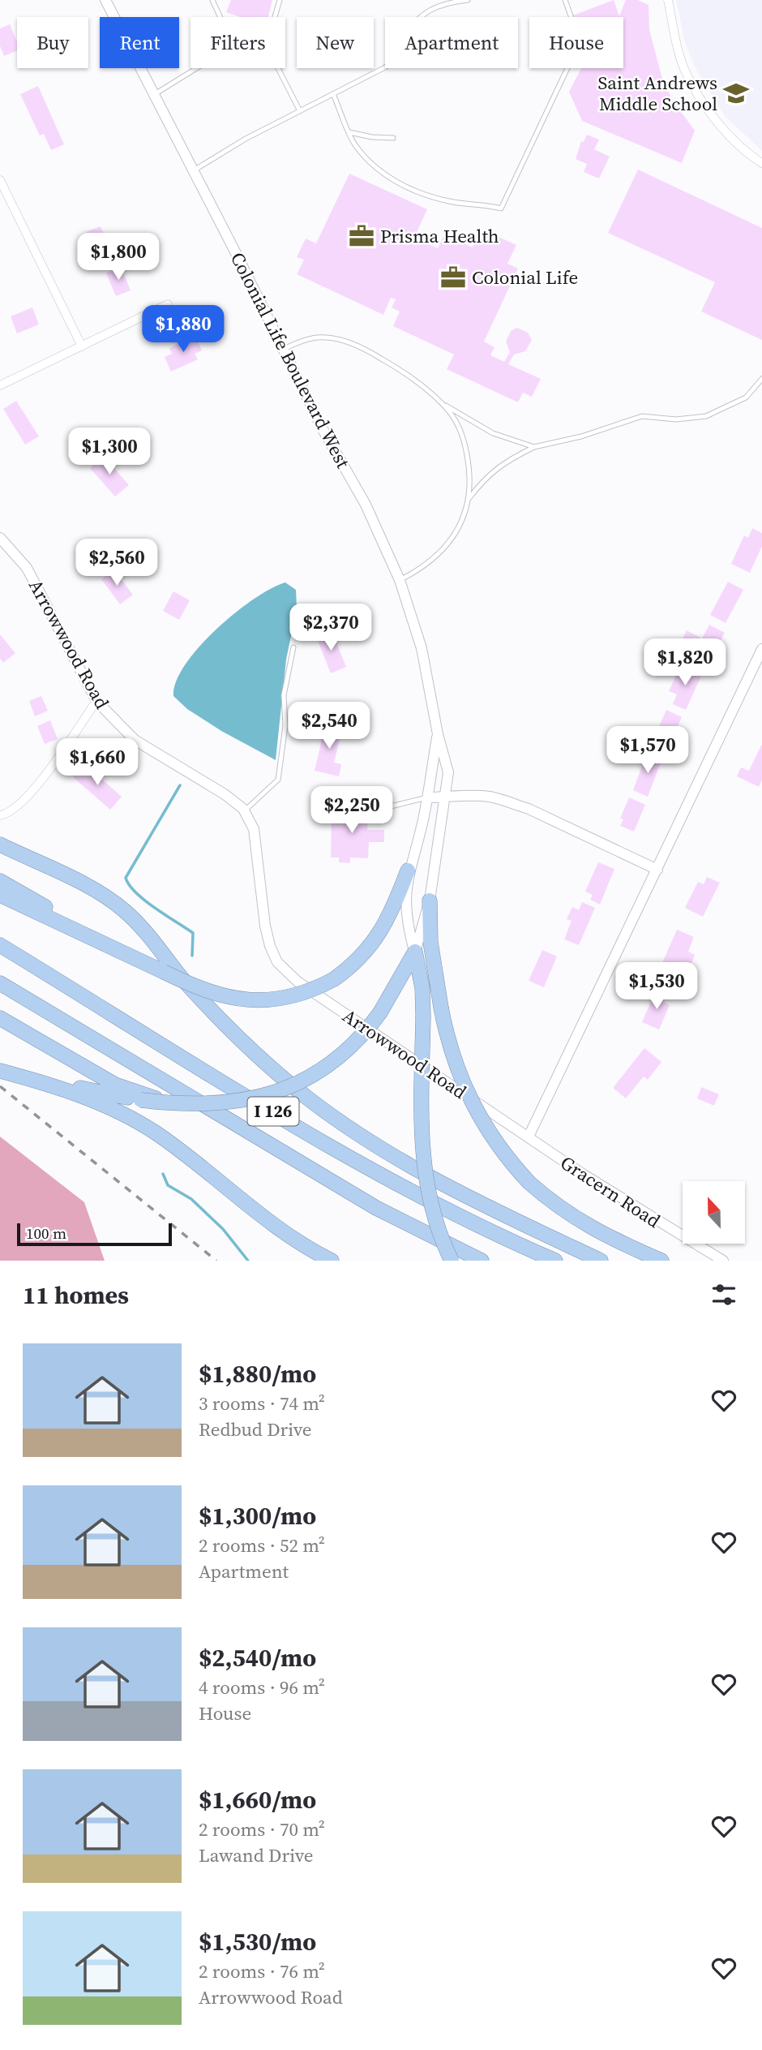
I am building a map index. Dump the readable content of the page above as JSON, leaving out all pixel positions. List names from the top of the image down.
{
  "streets": {
    "highway": ["I 126"],
    "street": ["Colonial Life Boulevard West", "Arrowwood Road", "Gracern Road"]
  },
  "crossings": [
    ["Arrowwood Road", "Gracern Road"]
  ],
  "places": {
    "school or university": ["Saint Andrews Middle School"],
    "office": ["Prisma Health", "Colonial Life"]
  },
  "scale_bar": "100 m",
  "north": "top",
  "page": {
    "chip": [
      "Buy",
      "Rent",
      "Filters",
      "New",
      "Apartment",
      "House"
    ],
    "price": [
      "$1,800",
      "$1,880",
      "$1,300",
      "$2,560",
      "$2,370",
      "$1,820",
      "$2,540",
      "$1,570",
      "$1,660",
      "$2,250",
      "$1,530"
    ],
    "scale": "100 m",
    "heading": "11 homes",
    "list": [
      {
        "name": "$1,880/mo",
        "note": "3 rooms · 74 m² · Redbud Drive"
      },
      {
        "name": "$1,300/mo",
        "note": "2 rooms · 52 m² · Apartment"
      },
      {
        "name": "$2,540/mo",
        "note": "4 rooms · 96 m² · House"
      },
      {
        "name": "$1,660/mo",
        "note": "2 rooms · 70 m² · Lawand Drive"
      },
      {
        "name": "$1,530/mo",
        "note": "2 rooms · 76 m² · Arrowwood Road"
      }
    ]
  }
}
